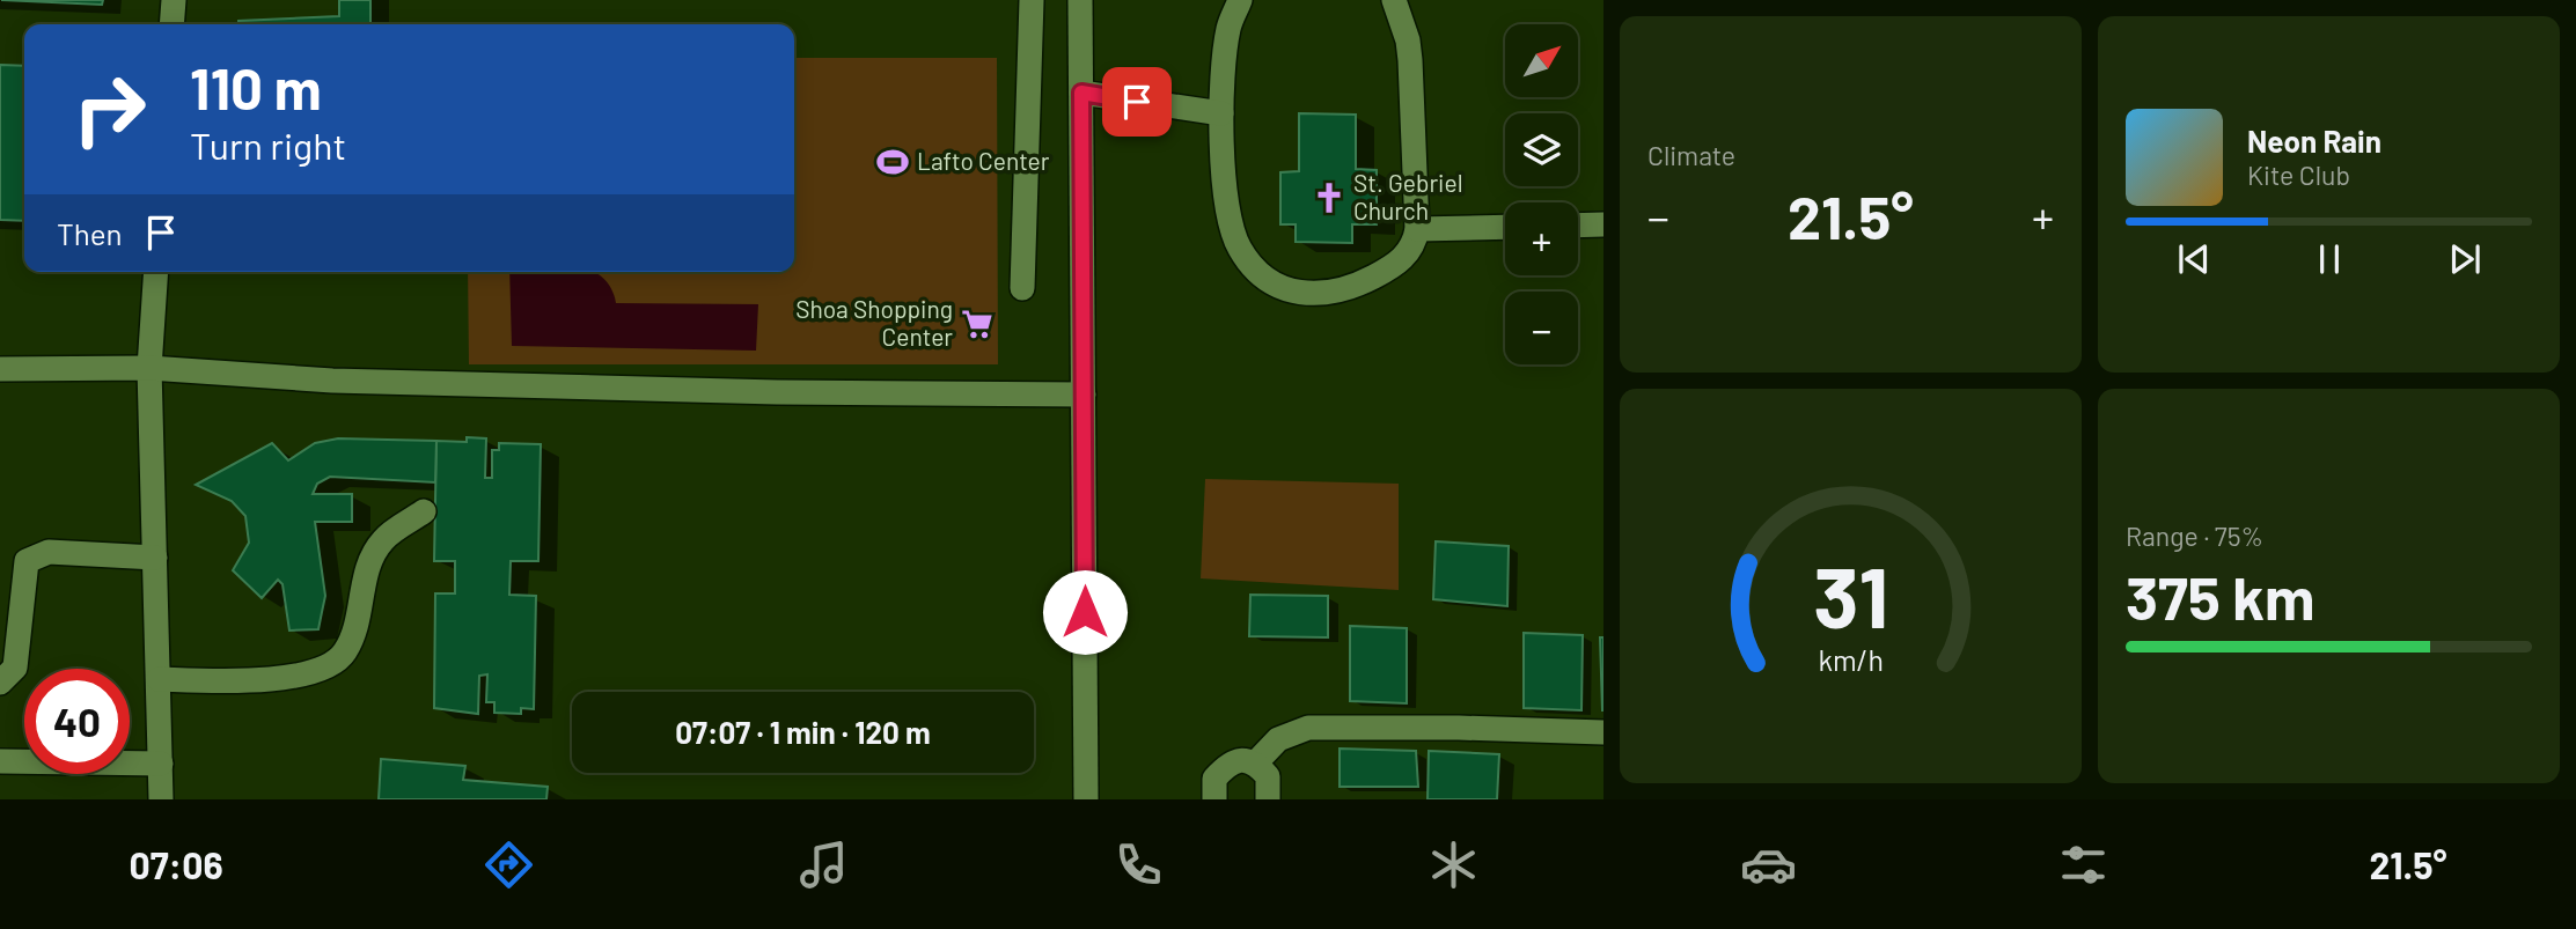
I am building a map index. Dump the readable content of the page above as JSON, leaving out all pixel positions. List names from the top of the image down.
{
  "places": {
    "sports": ["Lafto Center"],
    "church": ["St. Gebriel Church"],
    "supermarket": ["Shoa Shopping Center"]
  },
  "north": "top right",
  "page": {
    "tile": [
      "Climate",
      ["Range · 75%", "375 km"]
    ],
    "map_buttons": ["+", "−"],
    "turn": ["110 m", "Turn right"],
    "song": ["Neon Rain", "Kite Club"],
    "heat": ["−", "21.5°", "+"],
    "then": "Then",
    "limit": "40",
    "trip": "07:07 · 1 min · 120 m",
    "tabs": ["07:06", "21.5°"],
    "gauge": ["31", "km/h"]
  }
}
